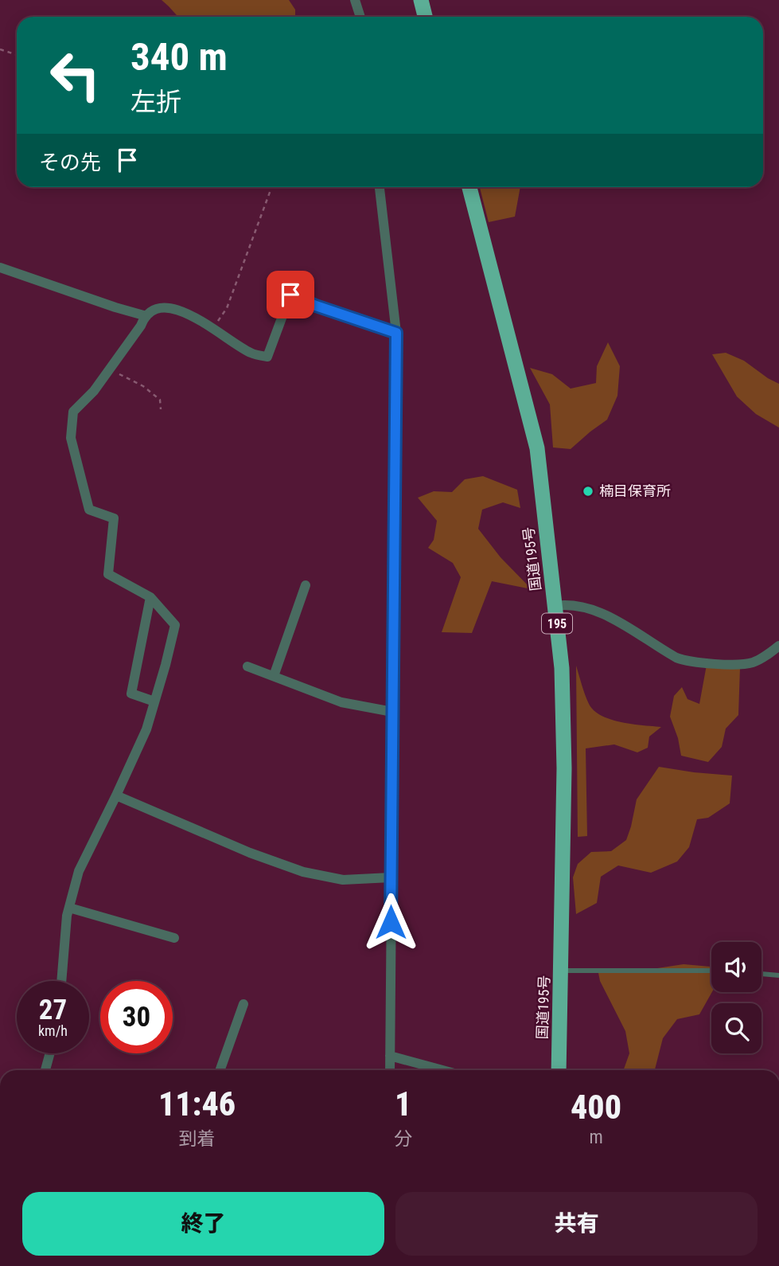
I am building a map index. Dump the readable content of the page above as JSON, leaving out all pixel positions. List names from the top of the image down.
{
  "streets": {
    "highway": ["国道195号", "195"]
  },
  "places": ["楠目保育所"],
  "page": {
    "turn": ["340 m", "左折"],
    "then": "その先",
    "speed": "27 km/h",
    "limit": "30",
    "eta": [
      "11:46",
      "到着",
      "1",
      "分",
      "400",
      "m"
    ],
    "buttons": ["終了", "共有"]
  }
}
